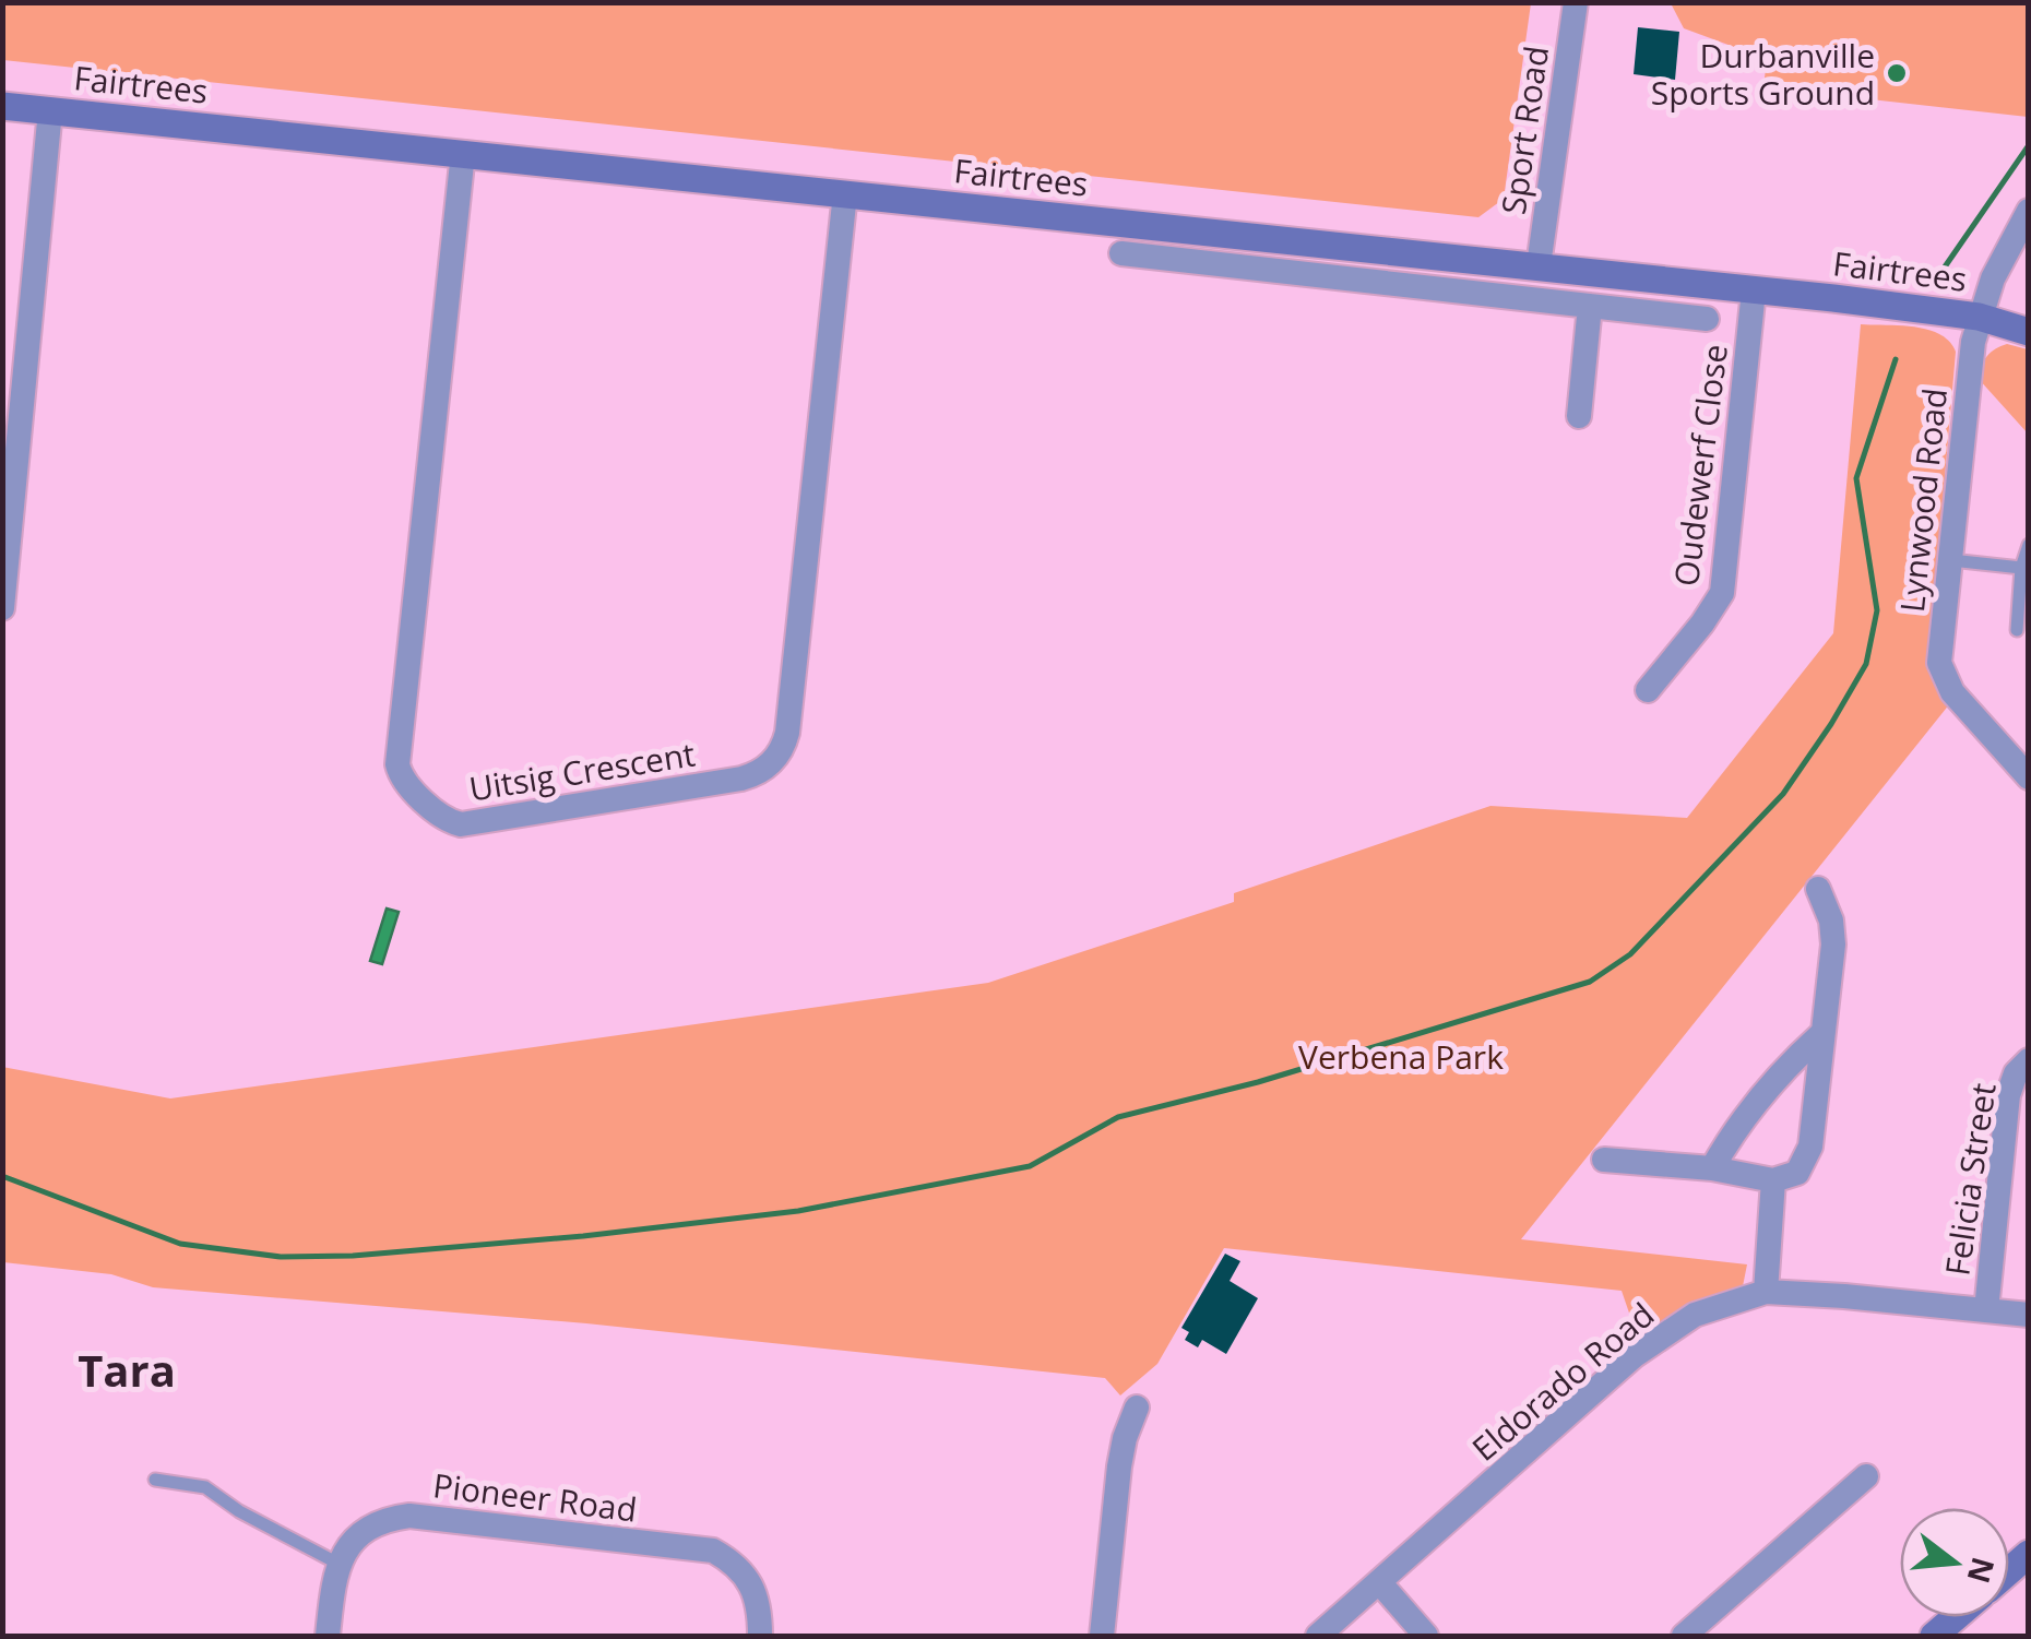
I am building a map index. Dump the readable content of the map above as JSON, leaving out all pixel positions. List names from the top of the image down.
{
  "streets": {
    "main road": ["Fairtrees"],
    "street": [
      "Sport Road",
      "Oudewerf Close",
      "Lynwood Road",
      "Uitsig Crescent",
      "Felicia Street",
      "Eldorado Road",
      "Pioneer Road"
    ]
  },
  "crossings": [
    ["Fairtrees", "Sport Road"],
    ["Fairtrees", "Oudewerf Close"],
    ["Fairtrees", "Lynwood Road"],
    ["Fairtrees", "Uitsig Crescent"],
    ["Felicia Street", "Eldorado Road"]
  ],
  "districts": ["Tara"],
  "parks": ["Verbena Park"],
  "places": ["Durbanville Sports Ground"],
  "north": "right"
}
